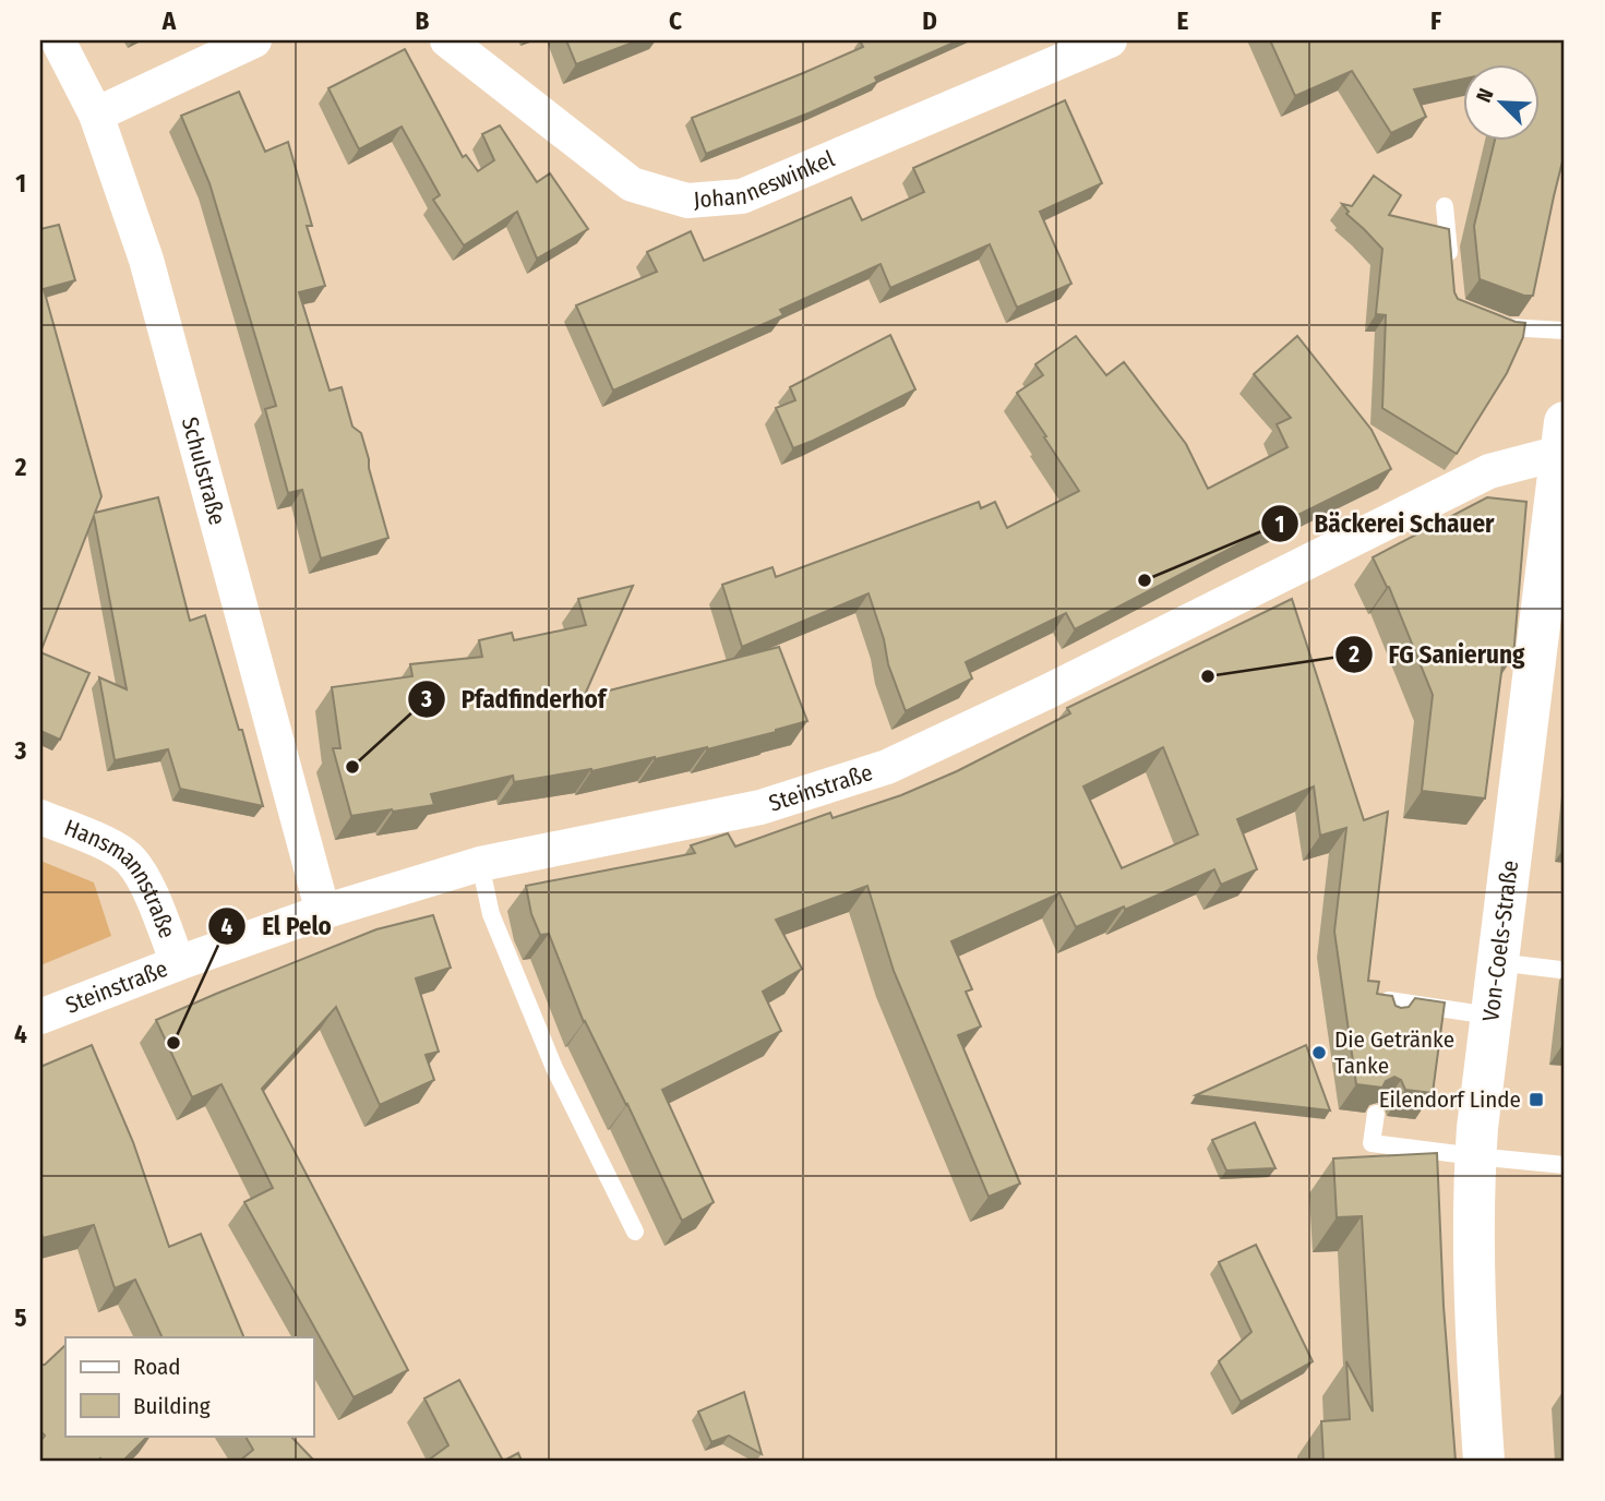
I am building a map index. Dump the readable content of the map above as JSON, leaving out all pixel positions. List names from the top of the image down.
{
  "streets": {
    "main road": ["Von-Coels-Straße"],
    "street": [
      "Johanneswinkel",
      "Schulstraße",
      "Steinstraße",
      "Hansmannstraße"
    ]
  },
  "crossings": [
    ["Schulstraße", "Steinstraße"],
    ["Steinstraße", "Hansmannstraße"],
    ["Steinstraße", "Von-Coels-Straße"]
  ],
  "places": {
    "other": [
      "Bäckerei Schauer",
      "FG Sanierung",
      "Pfadfinderhof",
      "El Pelo",
      "Die Getränke Tanke"
    ],
    "transit": ["Eilendorf Linde"]
  },
  "legend": ["Road", "Building"],
  "north": "top left",
  "grid": {
    "columns": [
      "A",
      "B",
      "C",
      "D",
      "E",
      "F"
    ],
    "rows": [
      "1",
      "2",
      "3",
      "4",
      "5"
    ]
  }
}
